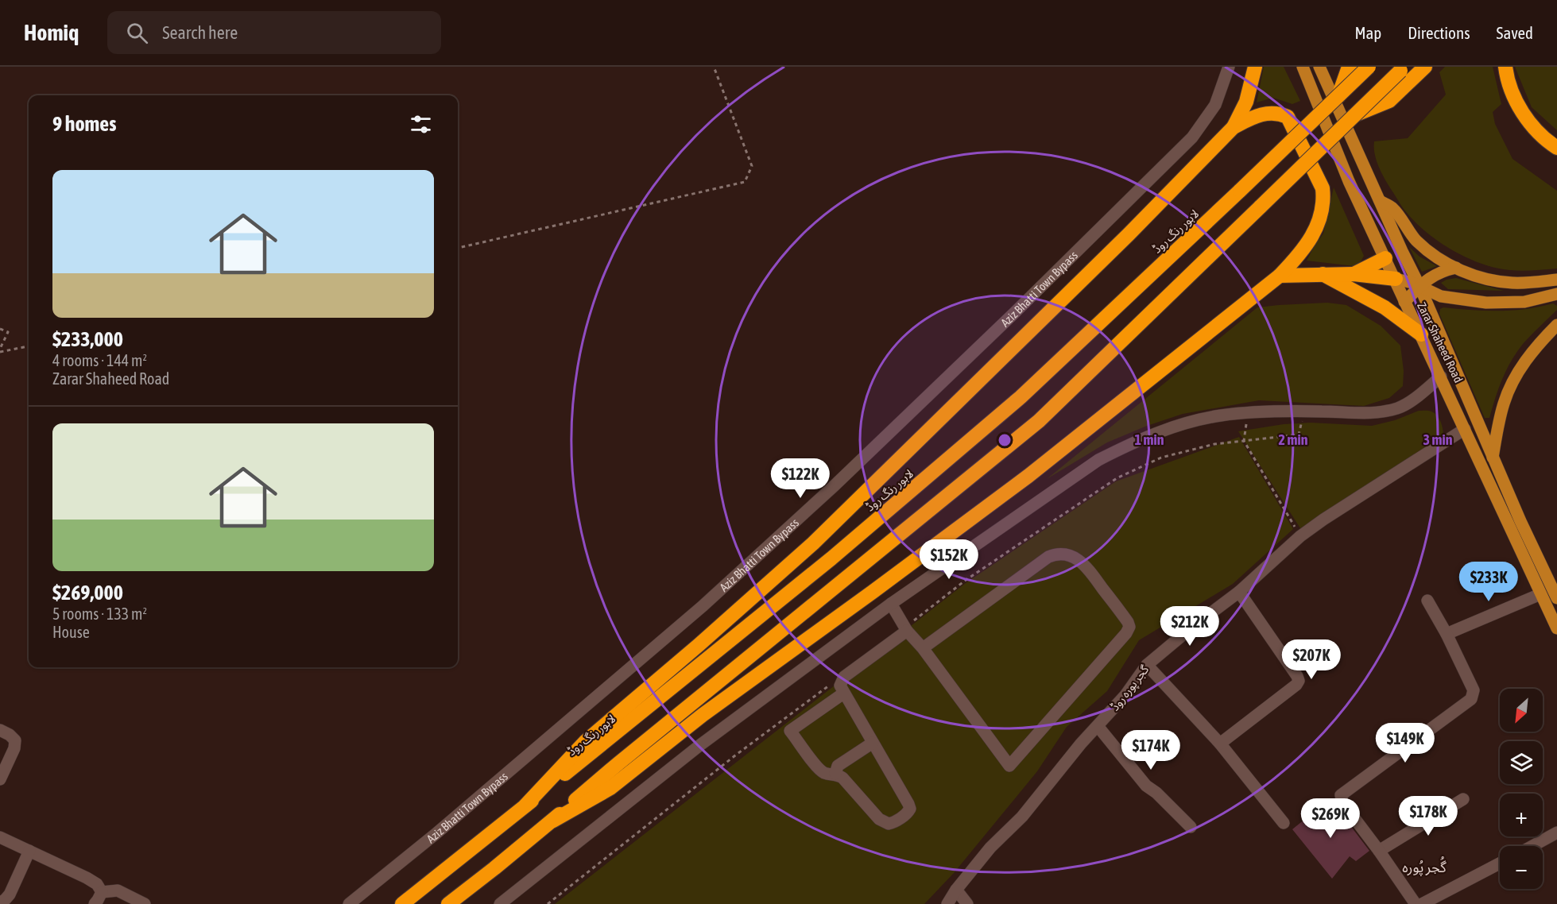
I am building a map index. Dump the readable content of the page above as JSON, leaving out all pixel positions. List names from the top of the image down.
{
  "streets": {
    "highway": ["لاہور رنگ روڈ"],
    "main road": ["Zarar Shaheed Road"],
    "street": ["Aziz Bhatti Town Bypass", "گجر پورہ روڈ"]
  },
  "crossings": [
    ["Zarar Shaheed Road", "گجر پورہ روڈ"]
  ],
  "districts": ["گُجر پُورہ"],
  "north": "bottom left",
  "page": {
    "header": "Homiq",
    "search": "Search here",
    "nav": ["Map", "Directions", "Saved"],
    "heading": "9 homes",
    "list": [
      {
        "name": "$233,000",
        "note": "4 rooms · 144 m² · Zarar Shaheed Road"
      },
      {
        "name": "$269,000",
        "note": "5 rooms · 133 m² · House"
      }
    ],
    "price": [
      "$122K",
      "$152K",
      "$233K",
      "$212K",
      "$207K",
      "$149K",
      "$174K",
      "$178K",
      "$269K"
    ],
    "map_buttons": ["+", "−"]
  },
  "rings": ["1 min", "2 min", "3 min"]
}
